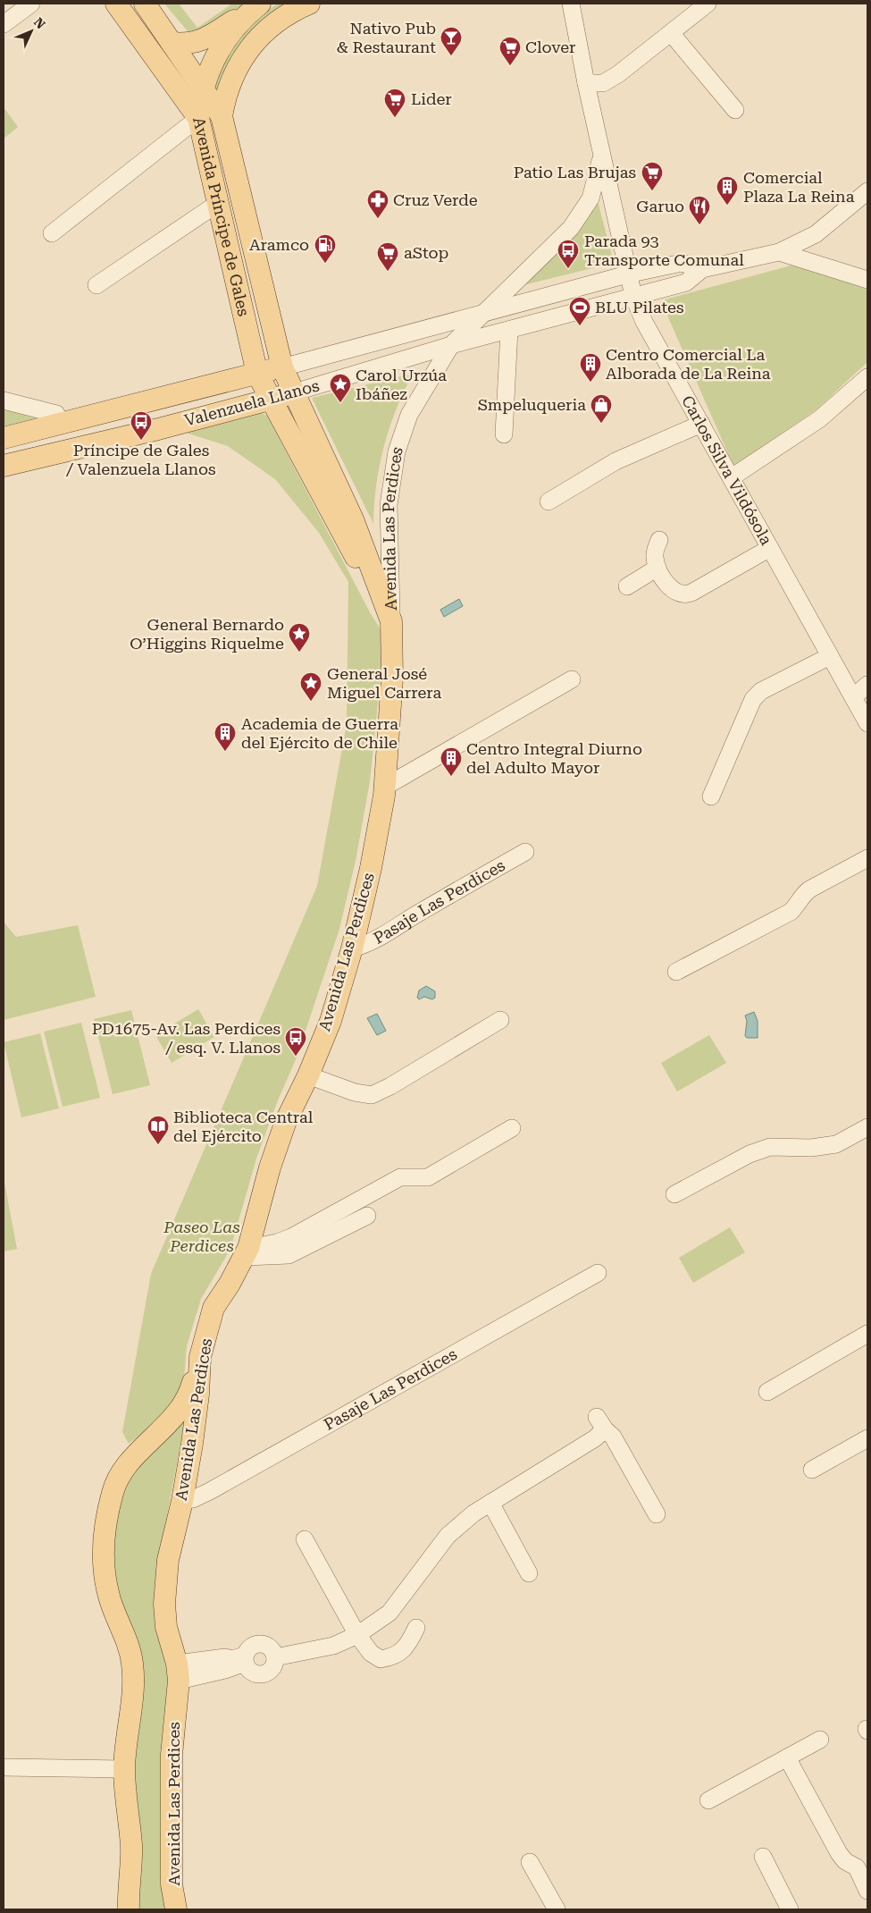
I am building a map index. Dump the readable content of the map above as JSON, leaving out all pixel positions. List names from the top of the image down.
{
  "streets": {
    "main road": ["Avenida Príncipe de Gales", "Valenzuela Llanos", "Avenida Las Perdices"],
    "street": ["Carlos Silva Vildósola", "Pasaje Las Perdices"]
  },
  "crossings": [
    ["Avenida Príncipe de Gales", "Valenzuela Llanos"],
    ["Avenida Príncipe de Gales", "Avenida Las Perdices"],
    ["Valenzuela Llanos", "Carlos Silva Vildósola"],
    ["Valenzuela Llanos", "Avenida Las Perdices"],
    ["Carlos Silva Vildósola", "Avenida Las Perdices"],
    ["Avenida Las Perdices", "Pasaje Las Perdices"]
  ],
  "parks": ["Paseo Las Perdices"],
  "places": {
    "bar": ["Nativo Pub & Restaurant"],
    "supermarket": [
      "Clover",
      "Lider",
      "Patio Las Brujas",
      "aStop"
    ],
    "building": [
      "Comercial Plaza La Reina",
      "Centro Comercial La Alborada de La Reina",
      "Academia de Guerra del Ejército de Chile",
      "Centro Integral Diurno del Adulto Mayor"
    ],
    "pharmacy": ["Cruz Verde"],
    "restaurant": ["Garuo"],
    "fuel station": ["Aramco"],
    "bus stop": ["Parada 93 Transporte Comunal", "Príncipe de Gales / Valenzuela Llanos", "PD1675-Av. Las Perdices / esq. V. Llanos"],
    "sports": ["BLU Pilates"],
    "place": ["Carol Urzúa Ibáñez", "General Bernardo O’Higgins Riquelme", "General José Miguel Carrera"],
    "shop": ["Smpeluqueria"],
    "library": ["Biblioteca Central del Ejército"]
  },
  "north": "top right"
}
